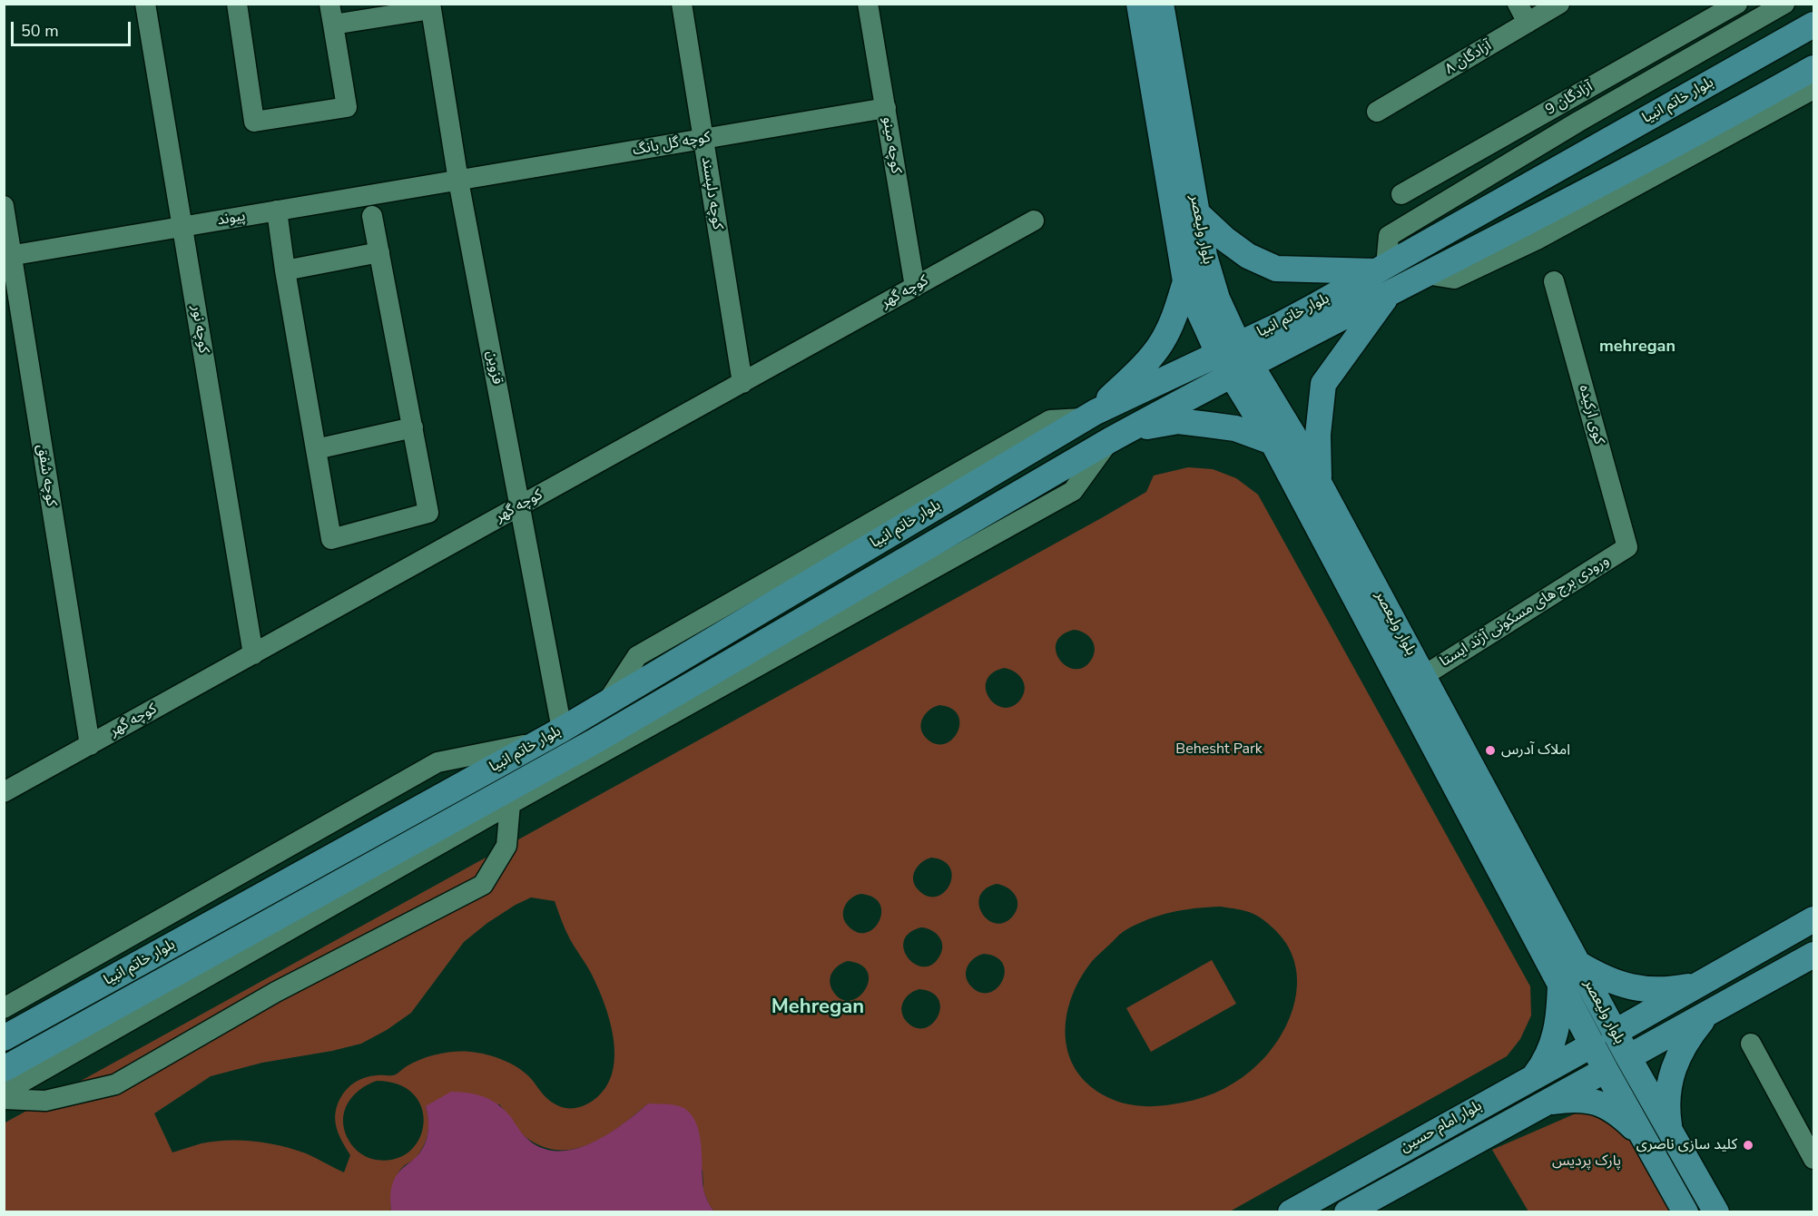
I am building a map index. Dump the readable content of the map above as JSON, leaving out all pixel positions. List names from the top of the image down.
{
  "streets": {
    "main road": ["بلوار خاتم انبیا", "بلوار ولیعصر", "بلوار امام حسین"],
    "street": [
      "آزادگان ۸",
      "آزادگان 9",
      "کوچه گل بانگ",
      "کوچه مینو",
      "کوچه دلپسند",
      "پیوند",
      "کوچه گهر",
      "کوچه نور",
      "قزوین",
      "کوی ارکیده",
      "کوچه شفق",
      "ورودی برج های مسکونی آژند ایستا"
    ]
  },
  "crossings": [
    ["بلوار خاتم انبیا", "بلوار ولیعصر"],
    ["بلوار خاتم انبیا", "قزوین"],
    ["کوچه گل بانگ", "کوچه مینو"],
    ["کوچه گل بانگ", "کوچه دلپسند"],
    ["کوچه گل بانگ", "پیوند"],
    ["کوچه گل بانگ", "قزوین"],
    ["کوچه مینو", "کوچه گهر"],
    ["کوچه دلپسند", "کوچه گهر"],
    ["پیوند", "کوچه نور"],
    ["پیوند", "قزوین"],
    ["پیوند", "کوچه شفق"],
    ["بلوار ولیعصر", "ورودی برج های مسکونی آژند ایستا"],
    ["بلوار ولیعصر", "بلوار امام حسین"],
    ["کوچه گهر", "کوچه نور"],
    ["کوچه گهر", "قزوین"],
    ["کوچه گهر", "کوچه شفق"],
    ["کوی ارکیده", "ورودی برج های مسکونی آژند ایستا"]
  ],
  "districts": ["mehregan", "Mehregan"],
  "parks": ["Behesht Park", "پارک پردیس"],
  "places": ["املاک آدرس", "کلید سازی ناصری"],
  "scale_bar": "50 m"
}
